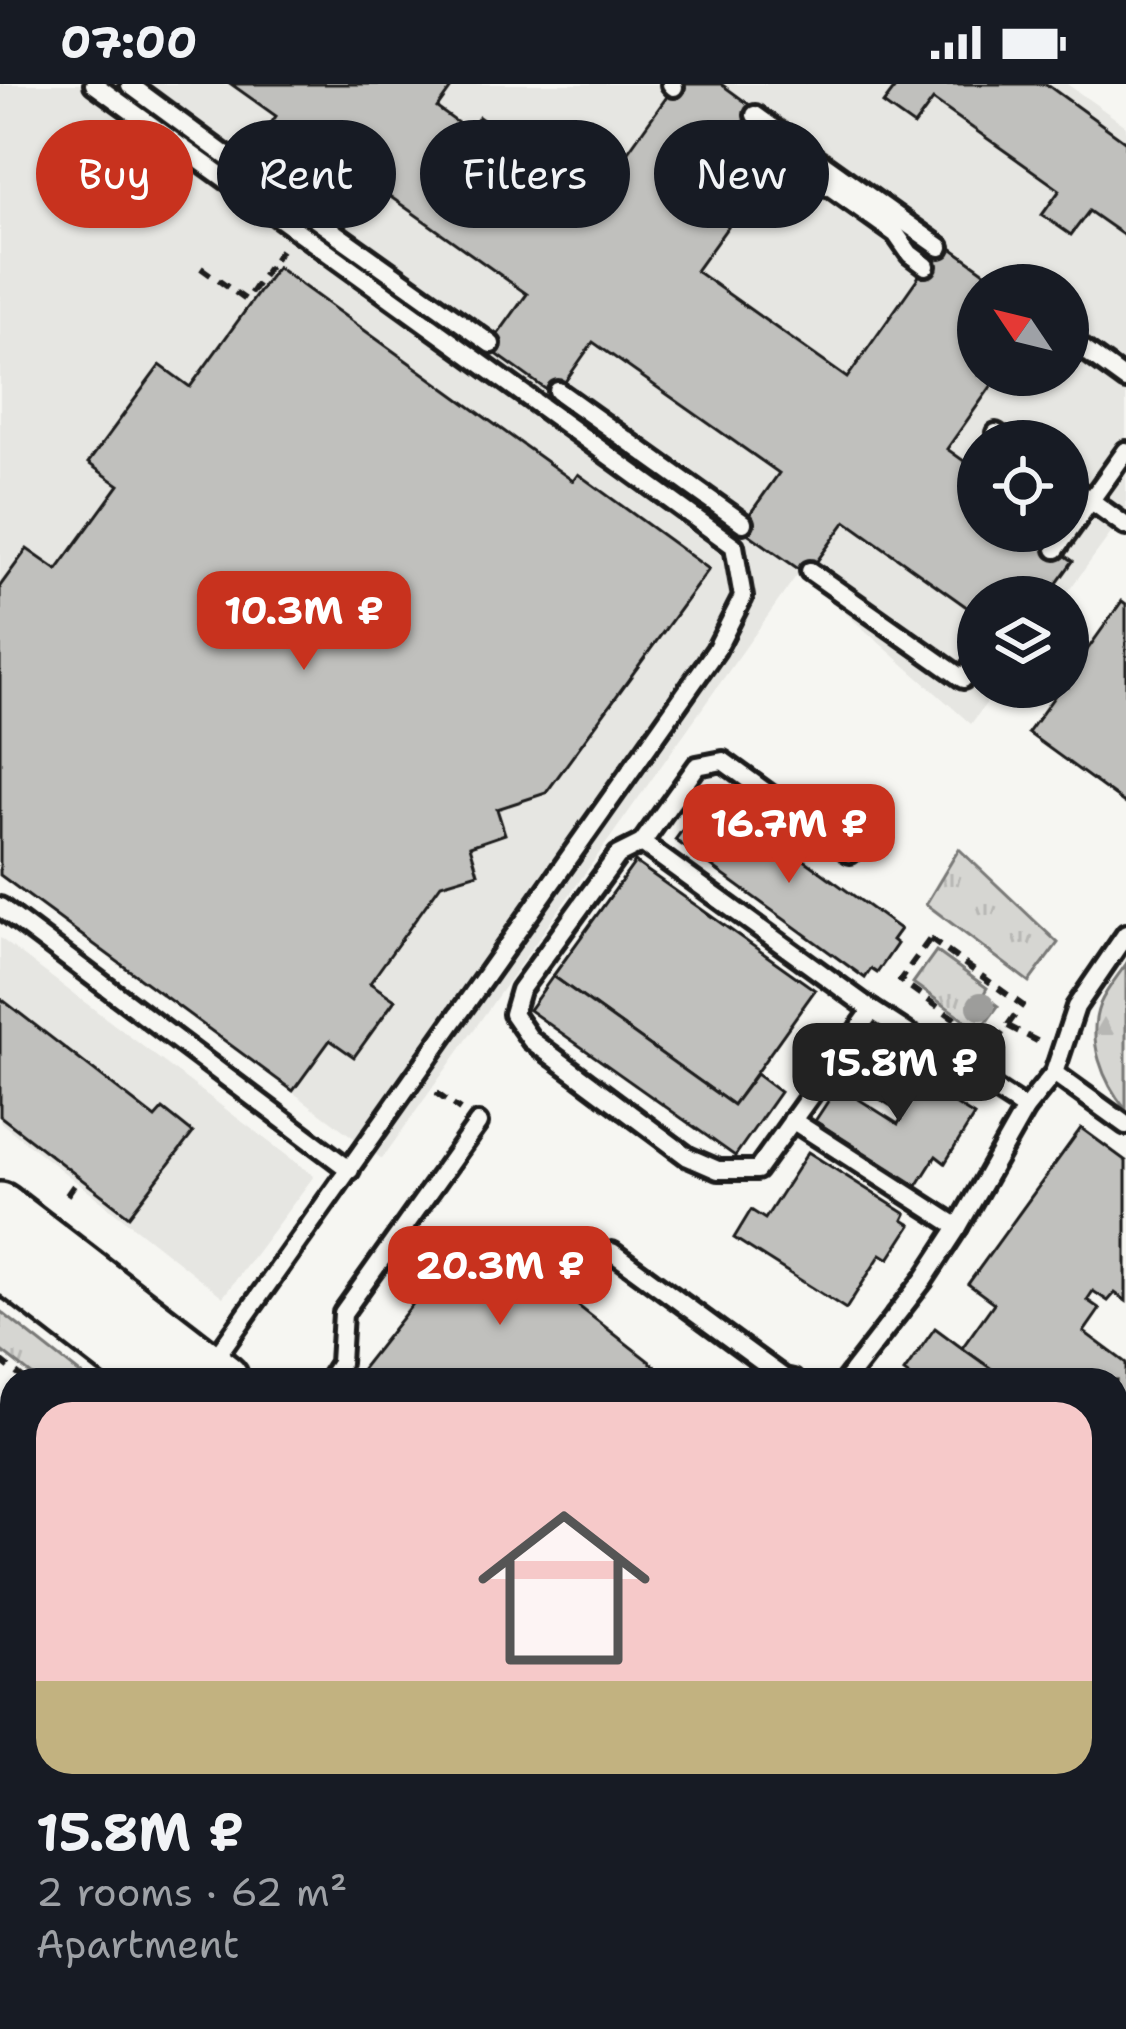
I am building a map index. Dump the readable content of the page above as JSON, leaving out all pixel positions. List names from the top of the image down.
{
  "north": "top left",
  "page": {
    "status": "07:00",
    "chip": [
      "Buy",
      "Rent",
      "Filters",
      "New"
    ],
    "price": [
      "10.3M ₽",
      "16.7M ₽",
      "15.8M ₽",
      "20.3M ₽"
    ],
    "list": [
      {
        "name": "15.8M ₽",
        "note": "2 rooms · 62 m² · Apartment"
      }
    ]
  }
}
